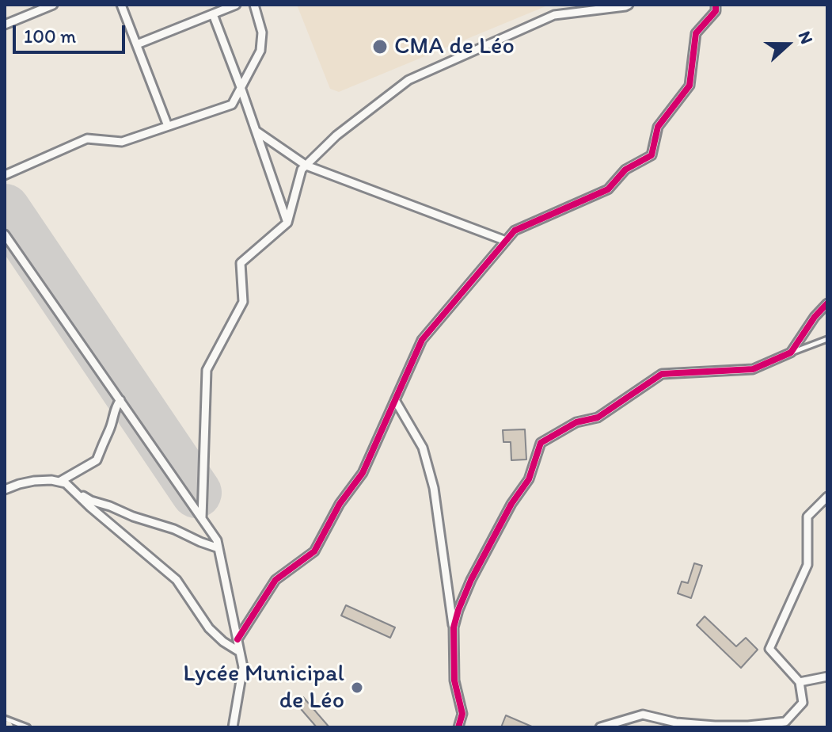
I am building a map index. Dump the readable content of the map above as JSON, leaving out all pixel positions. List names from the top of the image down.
{
  "places": ["CMA de Léo", "Lycée Municipal de Léo"],
  "scale_bar": "100 m",
  "north": "right"
}
